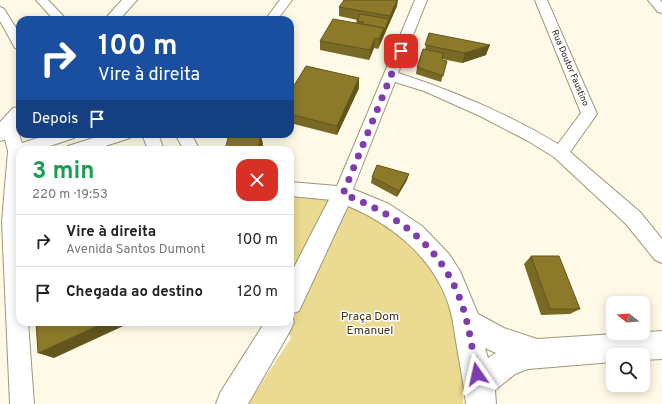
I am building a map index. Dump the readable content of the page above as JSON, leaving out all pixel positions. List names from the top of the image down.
{
  "streets": {
    "street": ["Rua Doutor Faustino"]
  },
  "parks": ["Praça Dom Emanuel"],
  "north": "left",
  "page": {
    "turn": ["100 m", "Vire à direita"],
    "then": "Depois",
    "heading": ["3 min", "220 m · 19:53"],
    "list": [
      {
        "name": "Vire à direita",
        "note": "Avenida Santos Dumont",
        "value": "100 m"
      },
      {
        "name": "Chegada ao destino",
        "value": "120 m"
      }
    ]
  }
}
